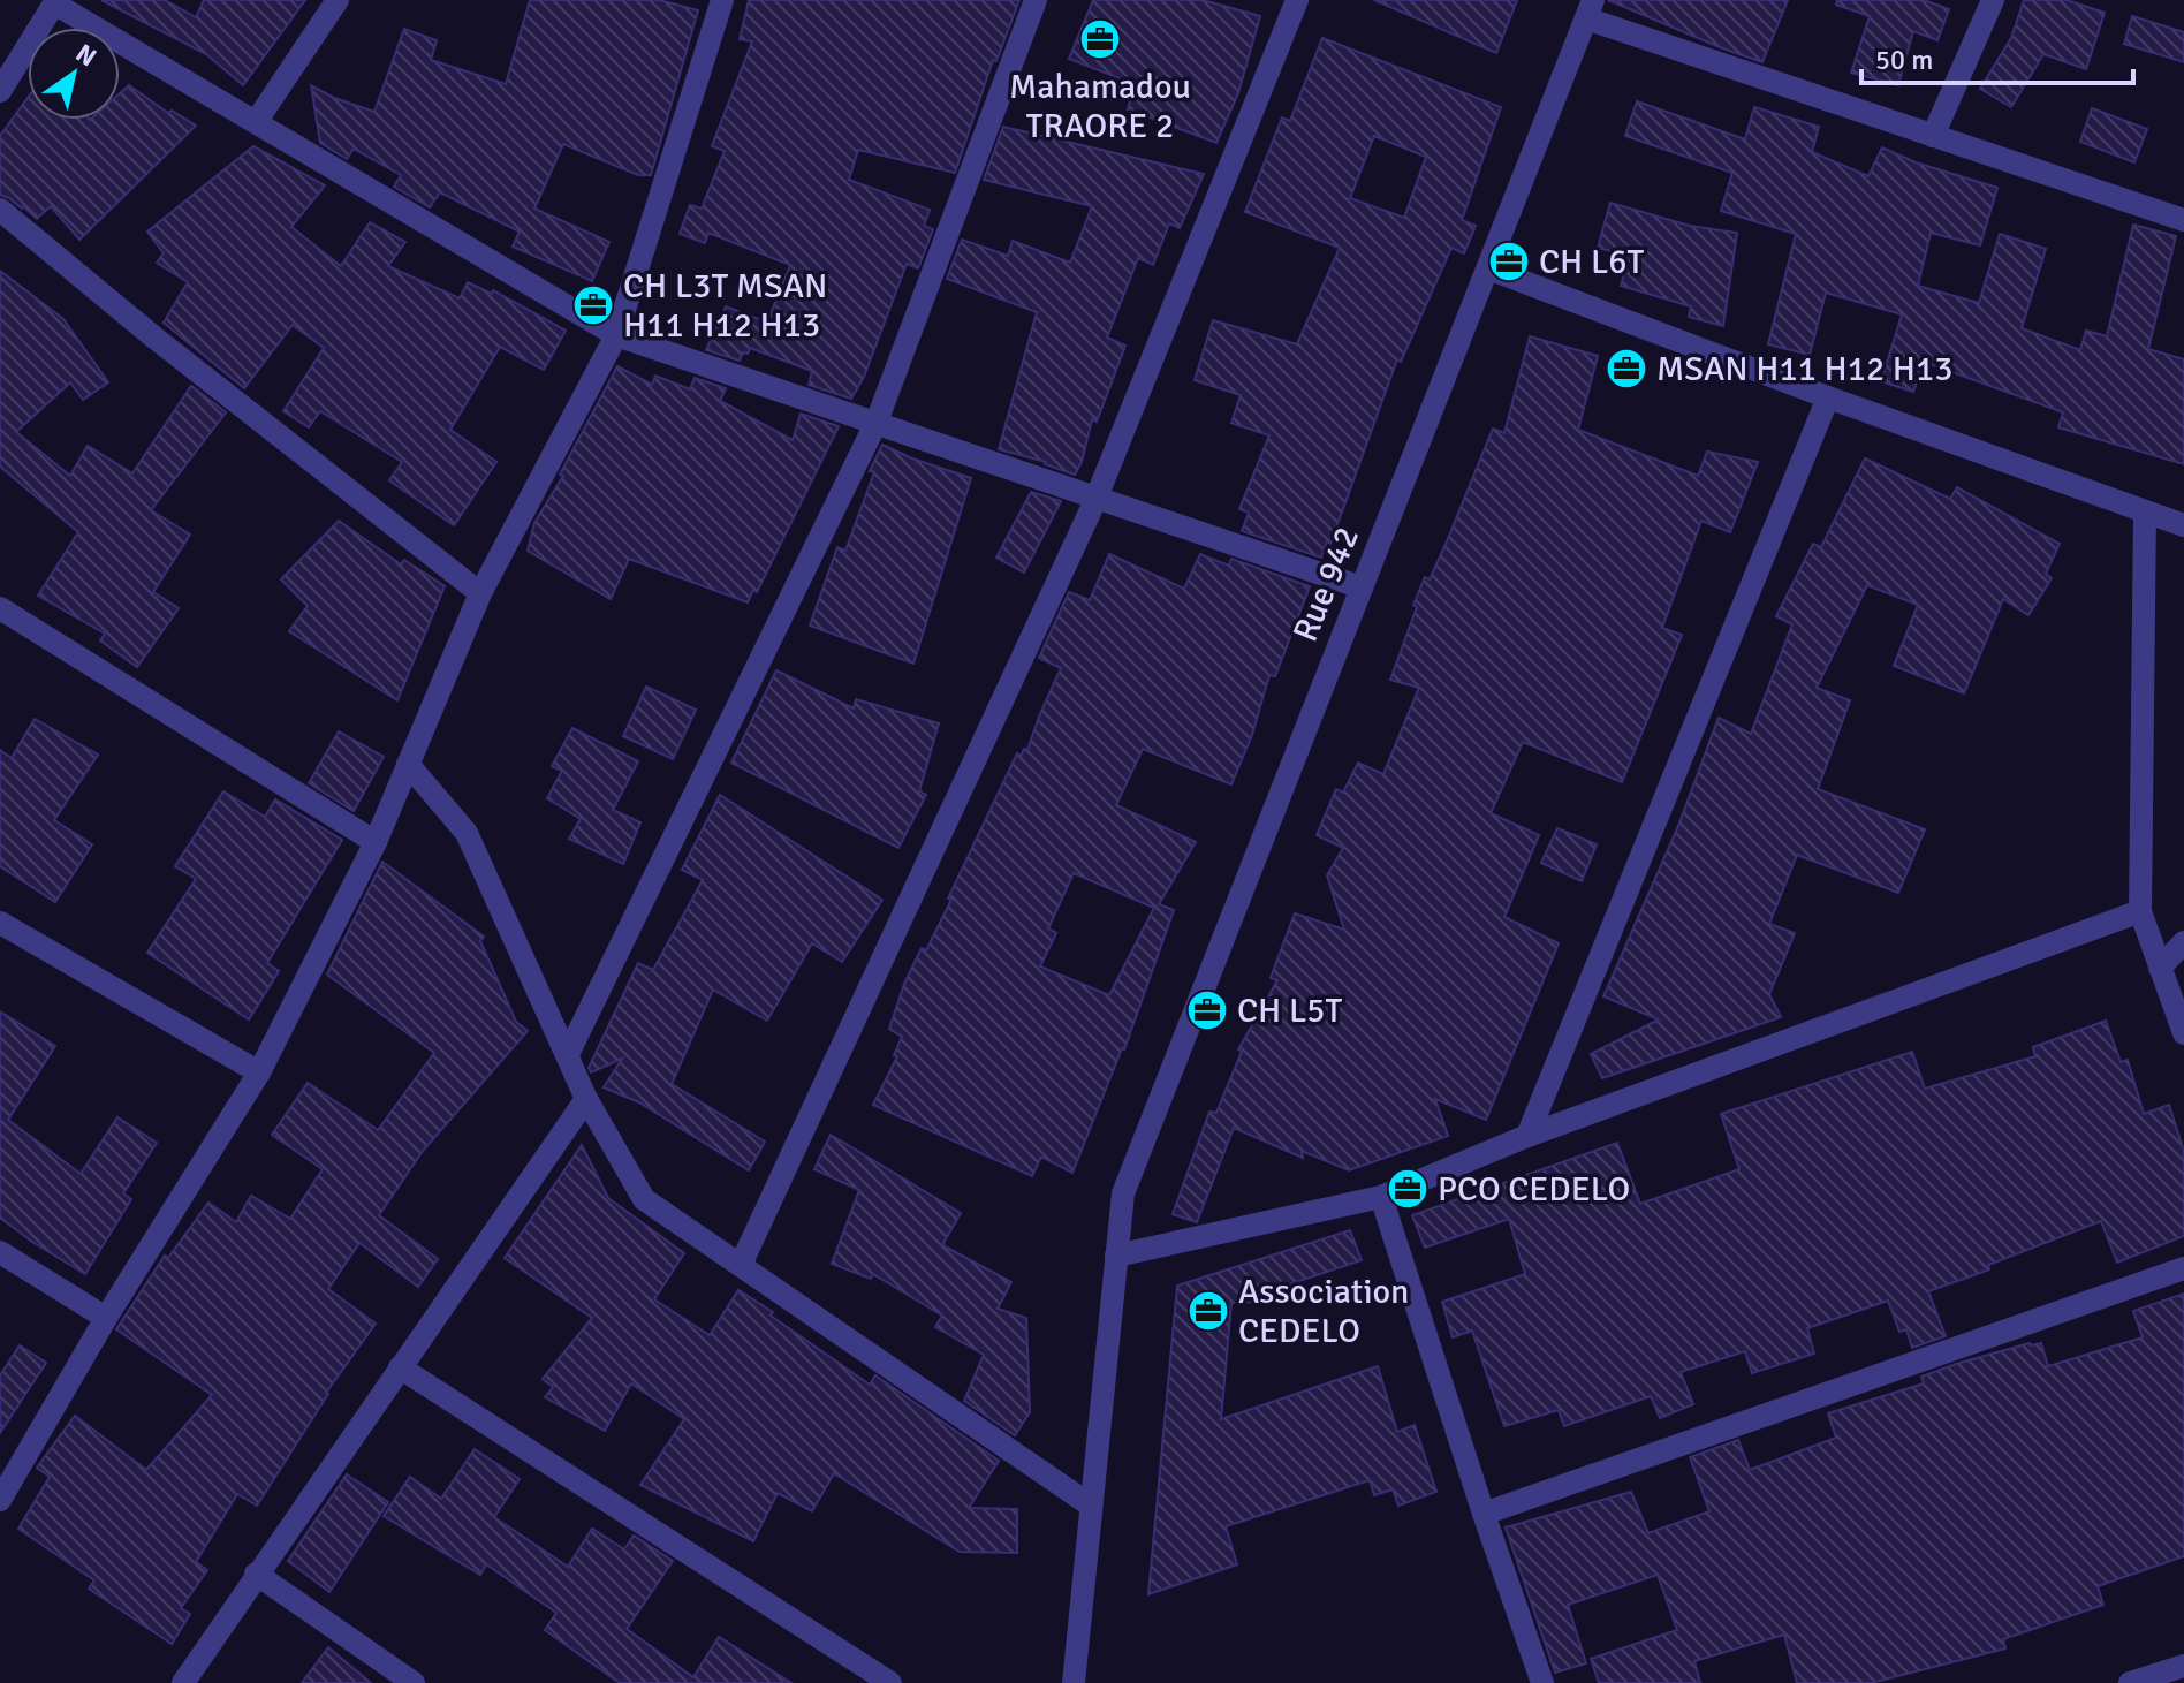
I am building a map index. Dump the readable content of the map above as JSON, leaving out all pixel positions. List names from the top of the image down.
{
  "streets": {
    "street": ["Rue 942"]
  },
  "places": {
    "office": [
      "Mahamadou TRAORE 2",
      "CH L6T",
      "CH L3T MSAN H11 H12 H13",
      "MSAN H11 H12 H13",
      "CH L5T",
      "PCO CEDELO",
      "Association CEDELO"
    ]
  },
  "scale_bar": "50 m",
  "north": "top right"
}
